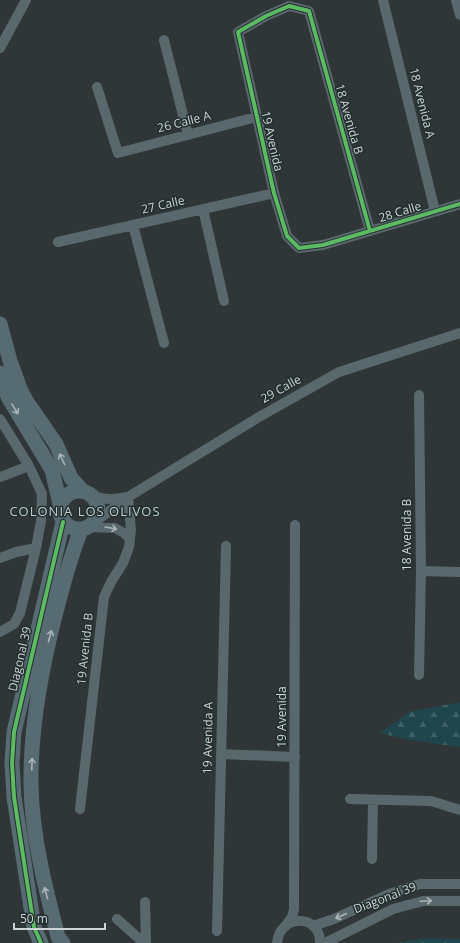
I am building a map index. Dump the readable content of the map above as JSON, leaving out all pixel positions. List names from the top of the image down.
{
  "streets": {
    "street": [
      "18 Avenida A",
      "18 Avenida B",
      "26 Calle A",
      "19 Avenida",
      "27 Calle",
      "28 Calle",
      "29 Calle",
      "19 Avenida B",
      "Diagonal 39",
      "19 Avenida A"
    ]
  },
  "crossings": [
    ["18 Avenida A", "28 Calle"],
    ["18 Avenida B", "19 Avenida"],
    ["18 Avenida B", "28 Calle"],
    ["26 Calle A", "19 Avenida"],
    ["19 Avenida", "27 Calle"],
    ["19 Avenida", "28 Calle"],
    ["29 Calle", "19 Avenida B"],
    ["29 Calle", "Diagonal 39"]
  ],
  "districts": ["COLONIA LOS OLIVOS"],
  "scale_bar": "50 m"
}
